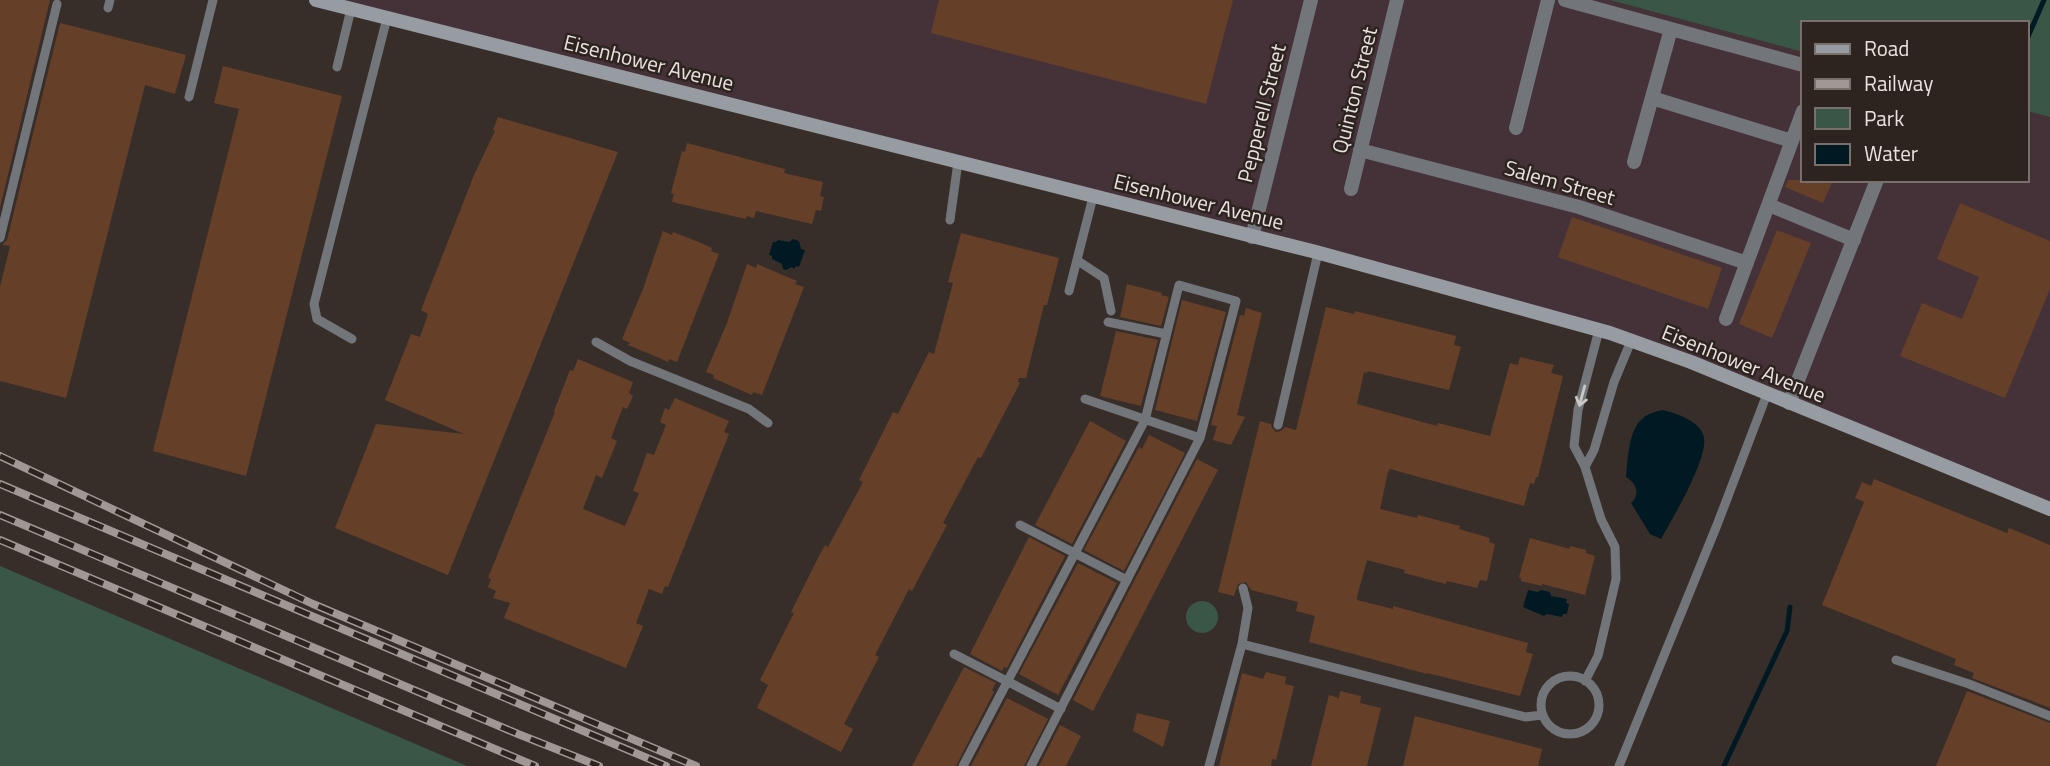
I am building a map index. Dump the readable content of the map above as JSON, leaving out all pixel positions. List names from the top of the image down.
{
  "streets": {
    "main road": ["Eisenhower Avenue"],
    "street": ["Quinton Street", "Pepperell Street", "Salem Street"]
  },
  "crossings": [
    ["Eisenhower Avenue", "Pepperell Street"],
    ["Quinton Street", "Salem Street"]
  ],
  "legend": [
    "Road",
    "Railway",
    "Park",
    "Water"
  ]
}
